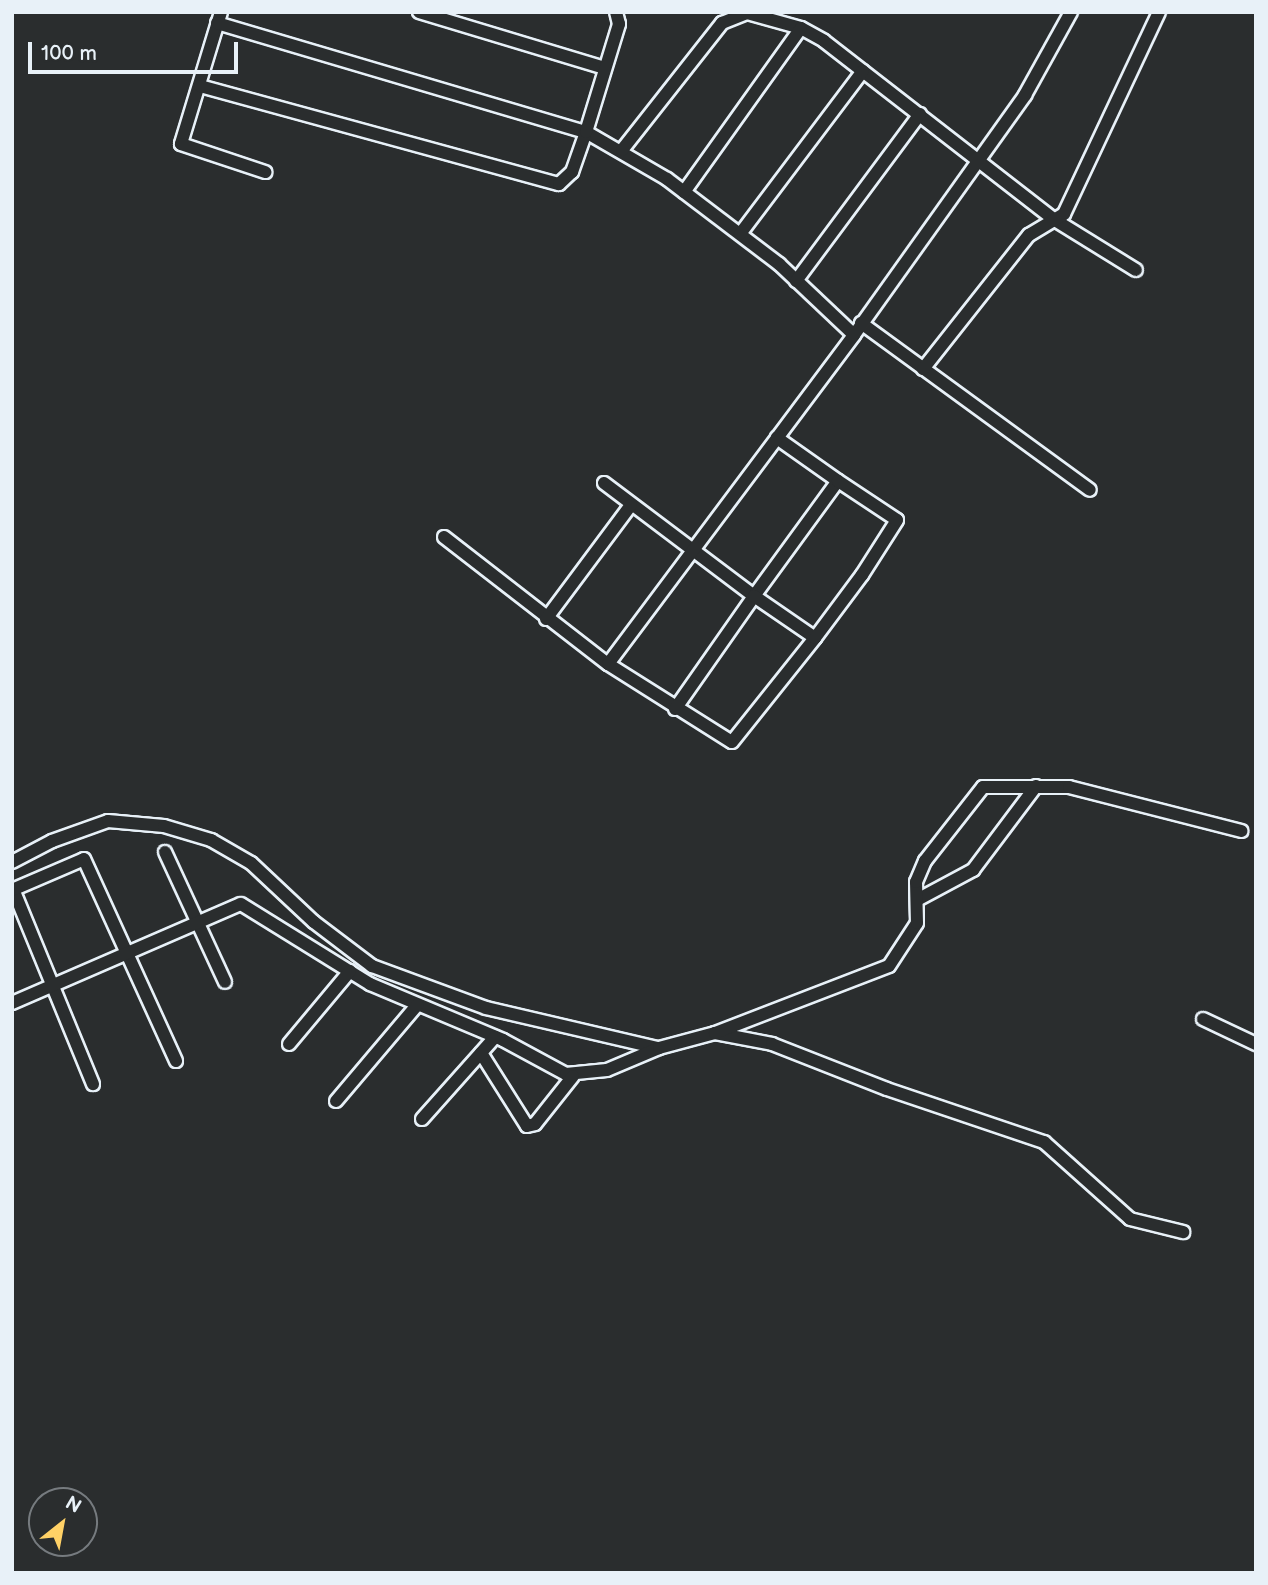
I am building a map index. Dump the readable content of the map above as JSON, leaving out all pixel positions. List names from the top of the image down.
{
  "scale_bar": "100 m",
  "north": "top right"
}
